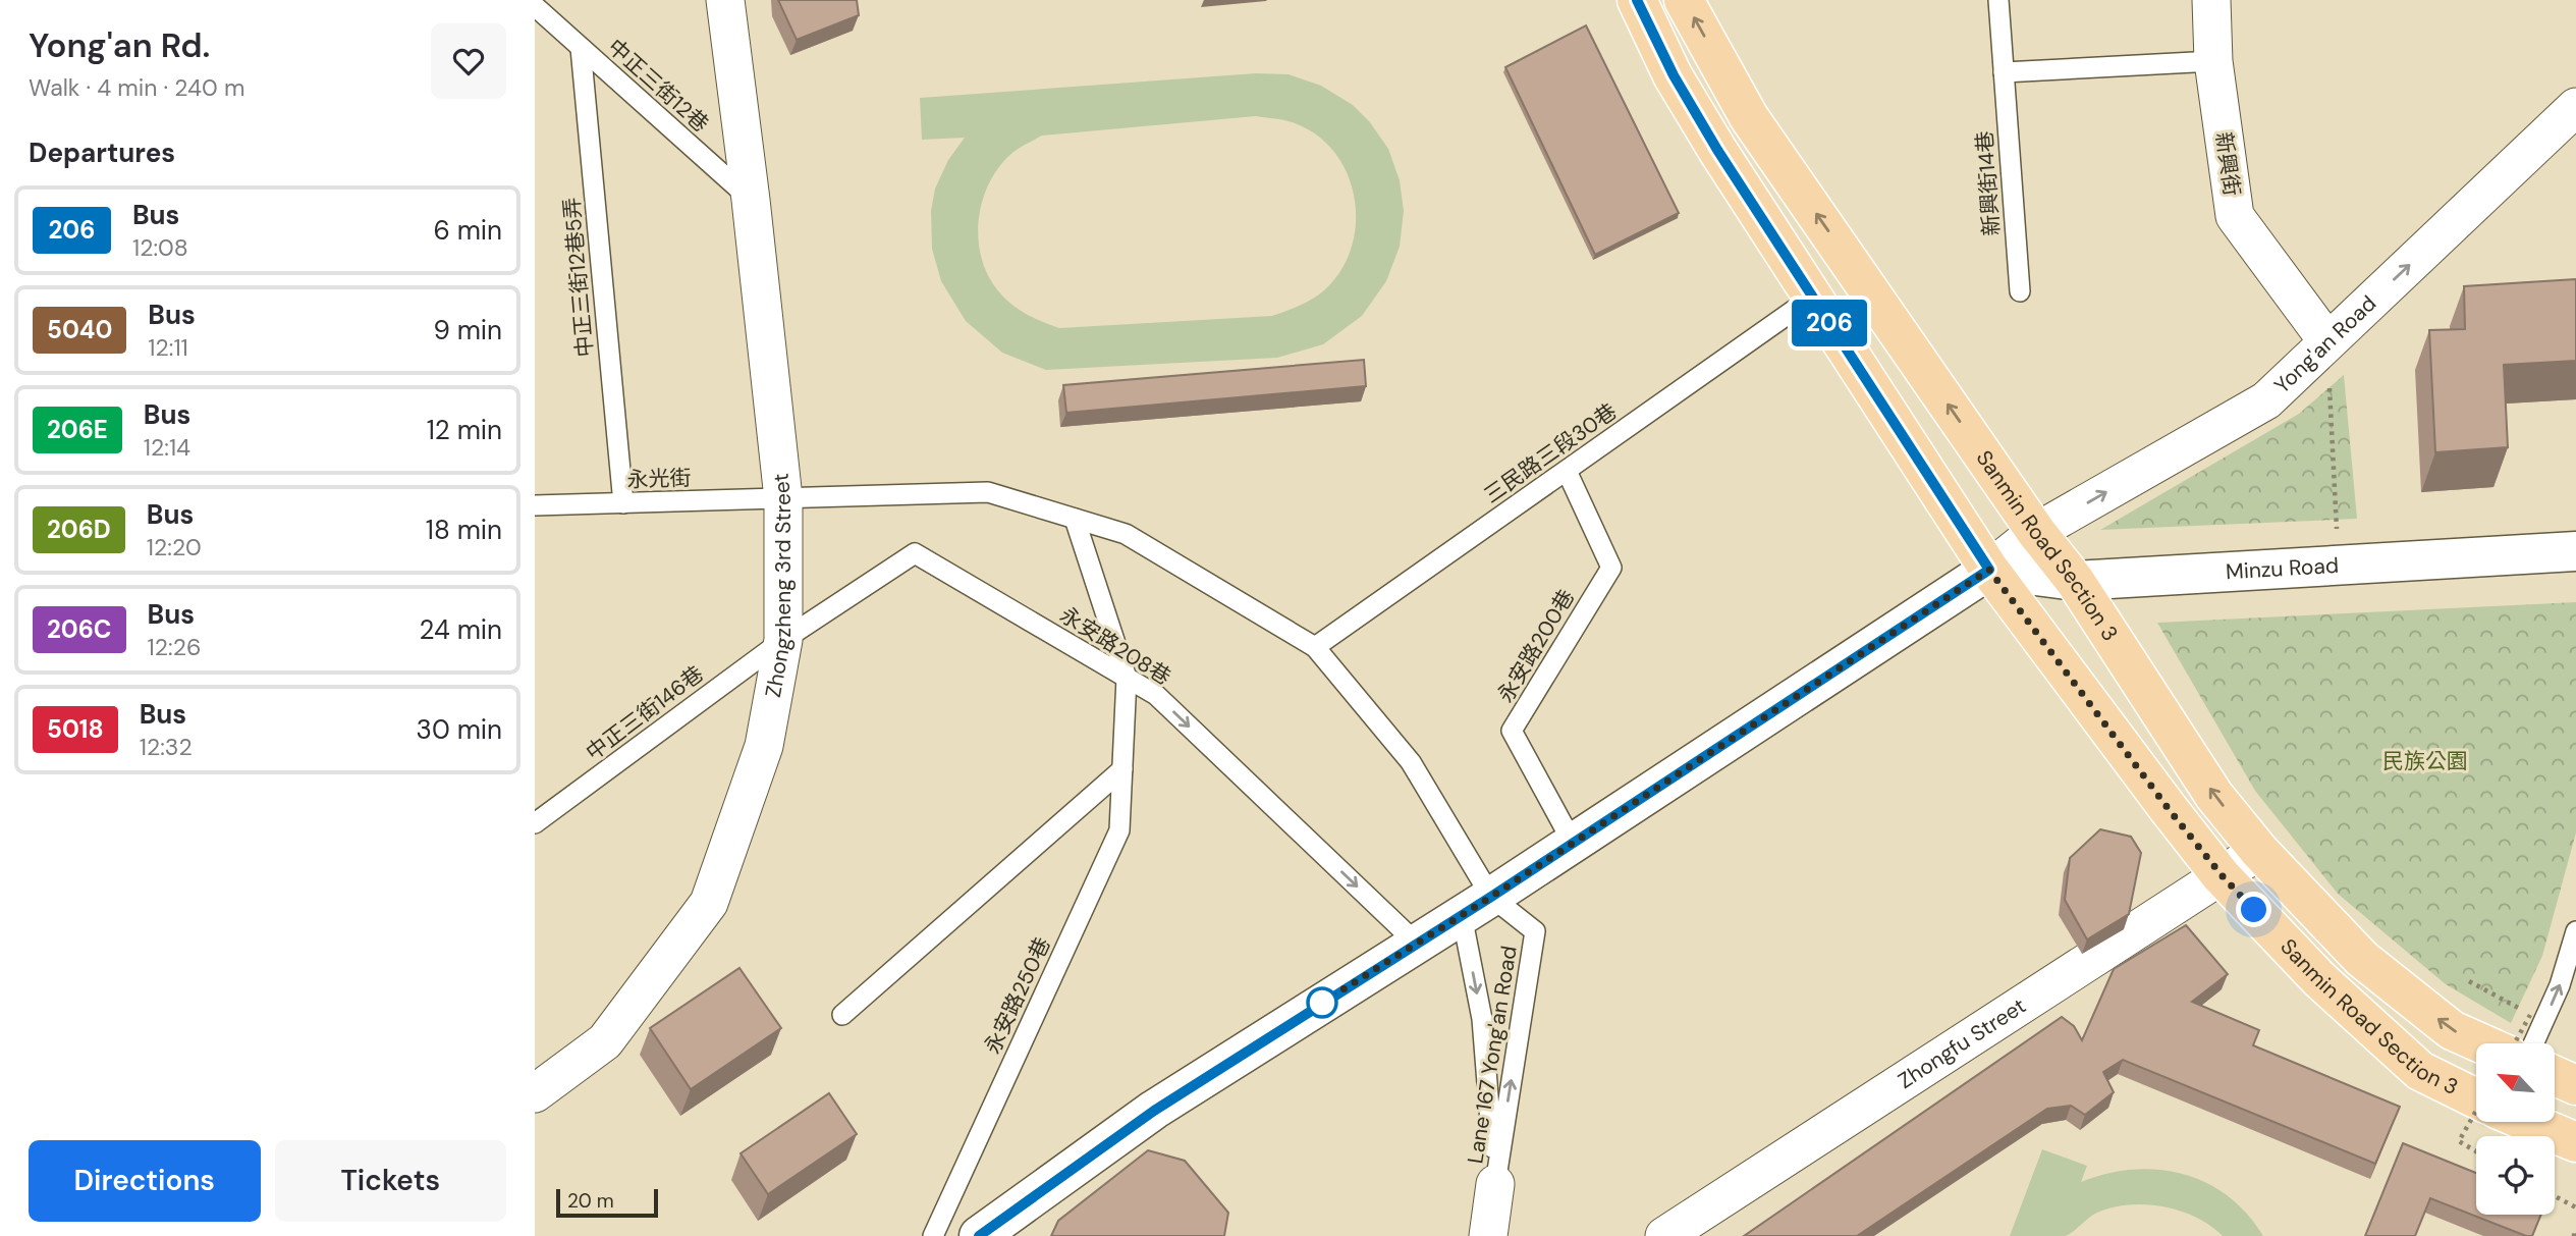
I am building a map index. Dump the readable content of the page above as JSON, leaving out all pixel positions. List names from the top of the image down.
{
  "streets": {
    "main road": ["Sanmin Road Section 3", "Minzu Road"],
    "street": [
      "新興街",
      "Yong'an Road",
      "Zhongzheng 3rd Street",
      "Zhongfu Street"
    ],
    "lane": [
      "中正三街12巷",
      "新興街14巷",
      "中正三街12巷5弄",
      "三民路三段30巷",
      "永光街",
      "永安路208巷",
      "永安路200巷",
      "中正三街146巷",
      "永安路250巷",
      "Lane 167 Yong'an Road"
    ]
  },
  "crossings": [
    ["中正三街12巷", "中正三街12巷5弄"],
    ["中正三街12巷", "Zhongzheng 3rd Street"],
    ["新興街", "Yong'an Road"],
    ["中正三街12巷5弄", "永光街"],
    ["Yong'an Road", "Sanmin Road Section 3"],
    ["Yong'an Road", "Minzu Road"],
    ["三民路三段30巷", "永光街"],
    ["三民路三段30巷", "Sanmin Road Section 3"],
    ["三民路三段30巷", "永安路200巷"],
    ["永光街", "Zhongzheng 3rd Street"],
    ["永光街", "永安路250巷"],
    ["永光街", "Lane 167 Yong'an Road"],
    ["Sanmin Road Section 3", "Minzu Road"],
    ["Sanmin Road Section 3", "Zhongfu Street"],
    ["Zhongzheng 3rd Street", "永安路208巷"],
    ["Zhongzheng 3rd Street", "中正三街146巷"],
    ["永安路208巷", "中正三街146巷"],
    ["永安路208巷", "永安路250巷"]
  ],
  "one_way": ["Yong'an Road", "永安路208巷"],
  "parks": ["民族公園"],
  "lines": ["bus line 206"],
  "scale_bar": "20 m",
  "north": "top left",
  "page": {
    "heading": [
      ["Yong'an Rd.", "Walk · 4 min · 240 m"],
      "Departures"
    ],
    "on_map": "206",
    "list": [
      {
        "mark": "206",
        "name": "Bus",
        "note": "12:08",
        "value": "6 min"
      },
      {
        "mark": "5040",
        "name": "Bus",
        "note": "12:11",
        "value": "9 min"
      },
      {
        "mark": "206E",
        "name": "Bus",
        "note": "12:14",
        "value": "12 min"
      },
      {
        "mark": "206D",
        "name": "Bus",
        "note": "12:20",
        "value": "18 min"
      },
      {
        "mark": "206C",
        "name": "Bus",
        "note": "12:26",
        "value": "24 min"
      },
      {
        "mark": "5018",
        "name": "Bus",
        "note": "12:32",
        "value": "30 min"
      }
    ],
    "buttons": ["Directions", "Tickets"],
    "scale": "20 m"
  }
}
